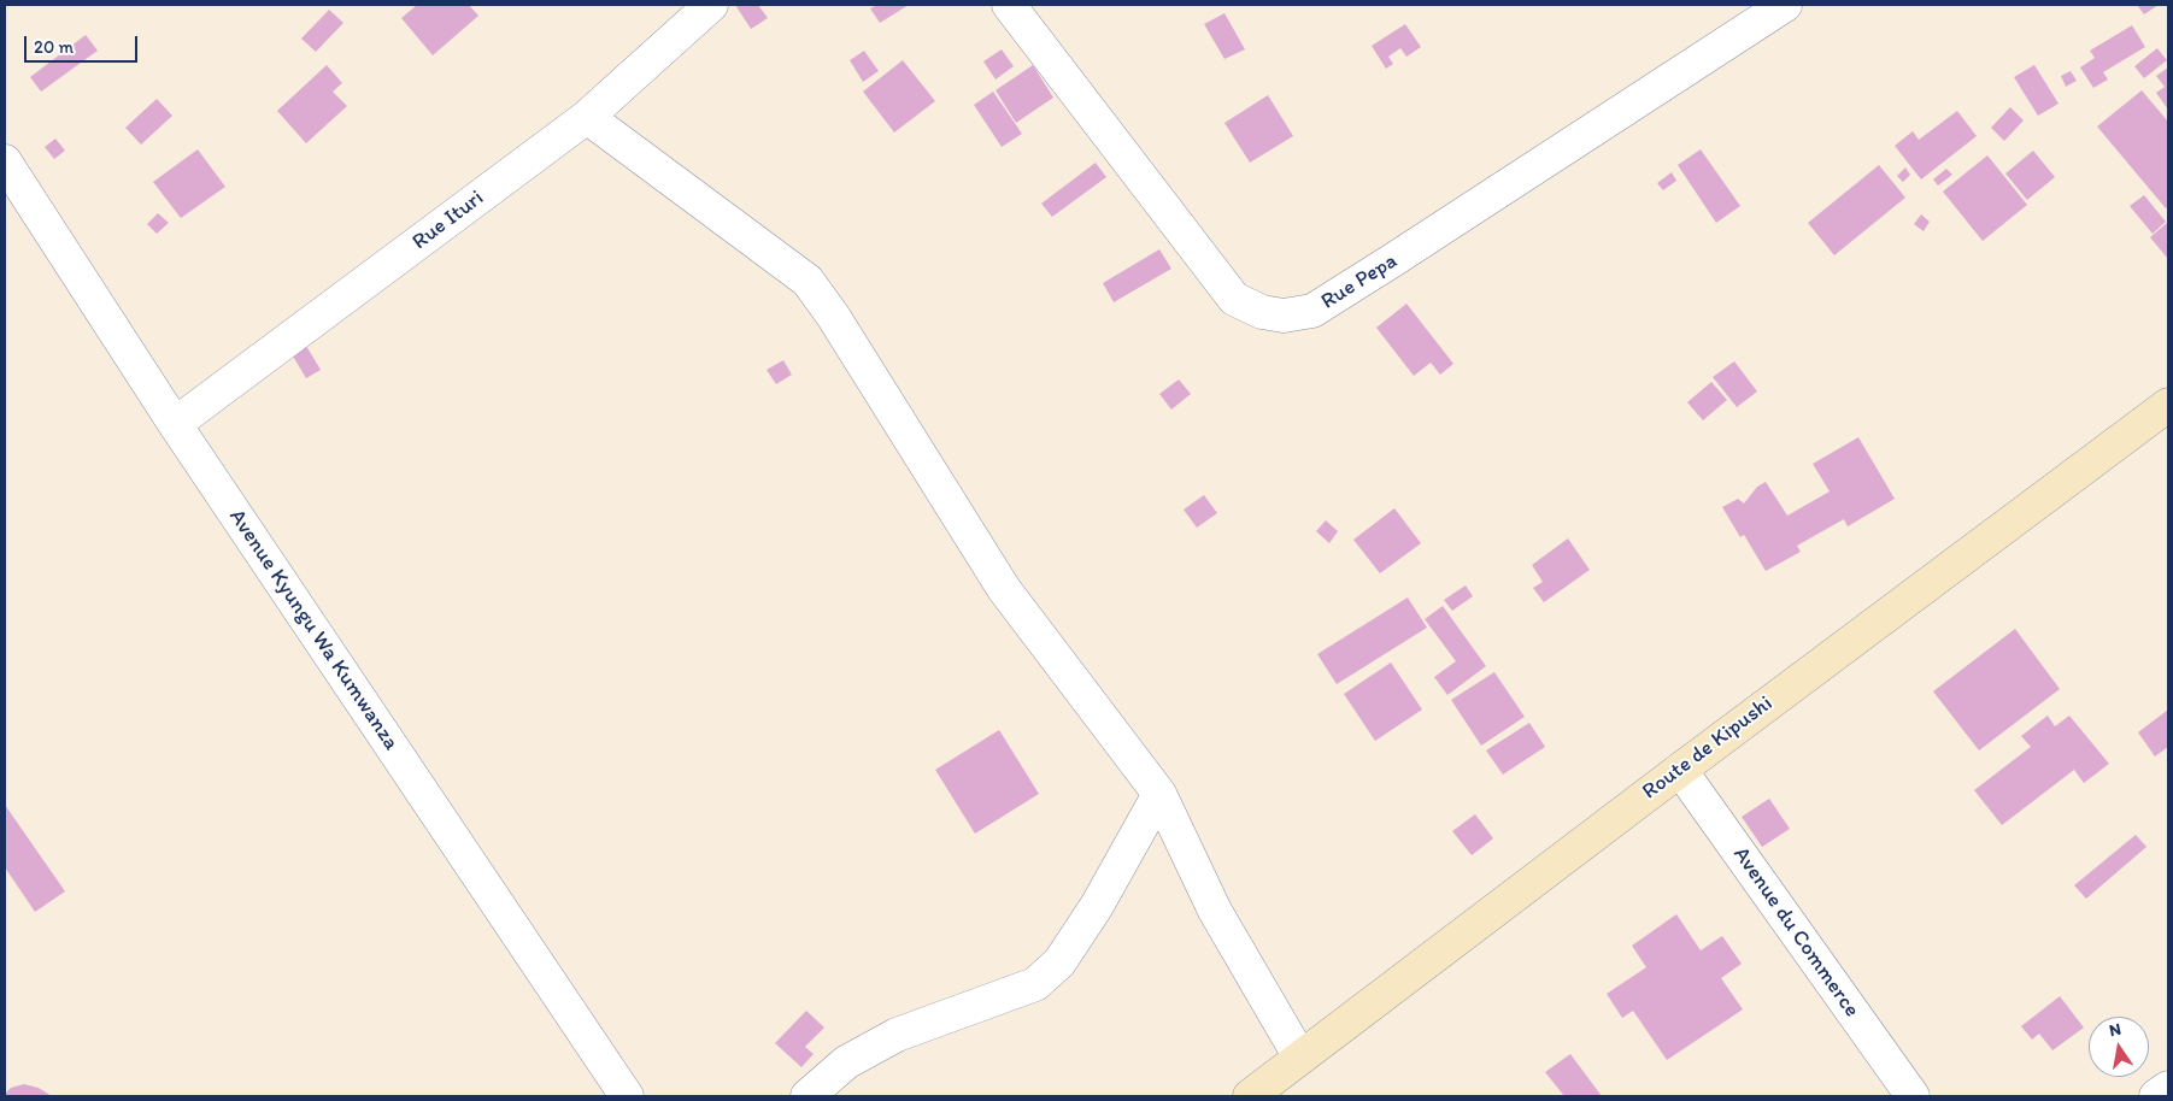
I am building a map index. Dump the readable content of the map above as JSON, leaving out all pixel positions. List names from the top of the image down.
{
  "streets": {
    "main road": ["Route de Kipushi"],
    "street": [
      "Rue Ituri",
      "Rue Pepa",
      "Avenue Kyungu Wa Kumwanza",
      "Avenue du Commerce"
    ]
  },
  "crossings": [
    ["Rue Ituri", "Avenue Kyungu Wa Kumwanza"],
    ["Route de Kipushi", "Avenue du Commerce"]
  ],
  "scale_bar": "20 m",
  "north": "top"
}
